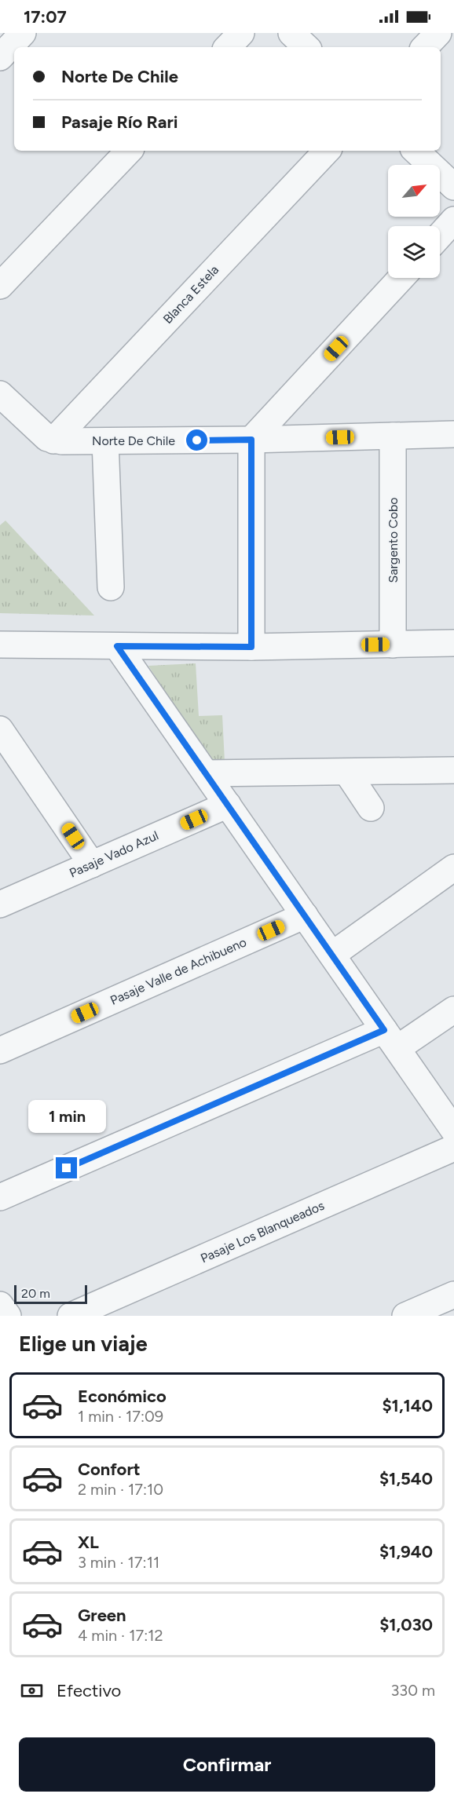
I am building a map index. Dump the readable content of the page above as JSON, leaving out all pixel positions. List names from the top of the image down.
{
  "streets": {
    "street": [
      "Blanca Estela",
      "Norte De Chile",
      "Sargento Cobo",
      "Pasaje Vado Azul",
      "Pasaje Valle de Achibueno",
      "Pasaje Los Blanqueados"
    ]
  },
  "crossings": [
    ["Blanca Estela", "Norte De Chile"],
    ["Norte De Chile", "Sargento Cobo"]
  ],
  "scale_bar": "20 m",
  "north": "top right",
  "page": {
    "status": "17:07",
    "banner": ["Norte De Chile", "Pasaje Río Rari"],
    "bubble": "1 min",
    "scale": "20 m",
    "heading": "Elige un viaje",
    "list": [
      {
        "name": "Económico",
        "note": "1 min · 17:09",
        "value": "$1,140"
      },
      {
        "name": "Confort",
        "note": "2 min · 17:10",
        "value": "$1,540"
      },
      {
        "name": "XL",
        "note": "3 min · 17:11",
        "value": "$1,940"
      },
      {
        "name": "Green",
        "note": "4 min · 17:12",
        "value": "$1,030"
      }
    ],
    "pay": ["Efectivo", "330 m"],
    "buttons": "Confirmar"
  }
}
